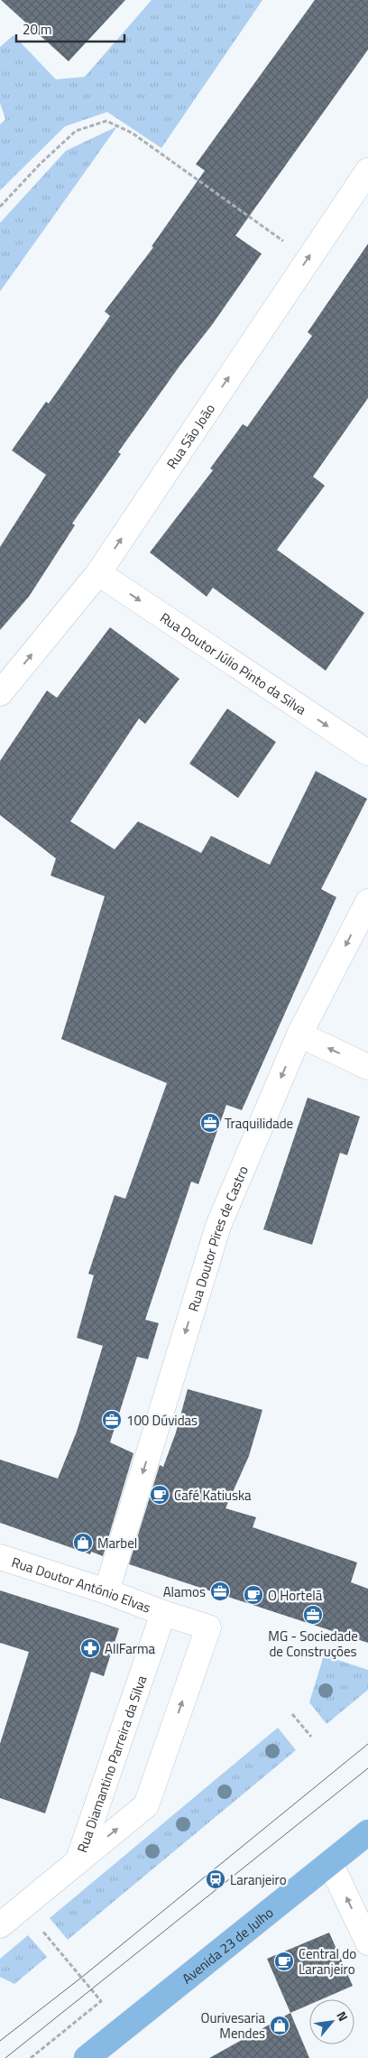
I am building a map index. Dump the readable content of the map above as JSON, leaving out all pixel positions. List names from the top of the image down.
{
  "streets": {
    "main road": ["Avenida 23 de Julho"],
    "street": [
      "Rua São João",
      "Rua Doutor Júlio Pinto da Silva",
      "Rua Doutor Pires de Castro",
      "Rua Doutor António Elvas",
      "Rua Diamantino Parreira da Silva"
    ]
  },
  "crossings": [
    ["Rua São João", "Rua Doutor Júlio Pinto da Silva"],
    ["Rua Doutor Pires de Castro", "Rua Doutor António Elvas"],
    ["Rua Doutor António Elvas", "Rua Diamantino Parreira da Silva"]
  ],
  "one_way": [
    "Rua São João",
    "Rua Doutor Júlio Pinto da Silva",
    "Rua Doutor Pires de Castro",
    "Rua Diamantino Parreira da Silva"
  ],
  "places": {
    "office": [
      "Traquilidade",
      "100 Dúvidas",
      "Alamos",
      "MG - Sociedade de Construções"
    ],
    "cafe": ["Café Katiuska", "O Hortelã", "Central do Laranjeiro"],
    "shop": ["Marbel", "Ourivesaria Mendes"],
    "pharmacy": ["AllFarma"],
    "station": ["Laranjeiro"]
  },
  "scale_bar": "20 m",
  "north": "top right"
}
